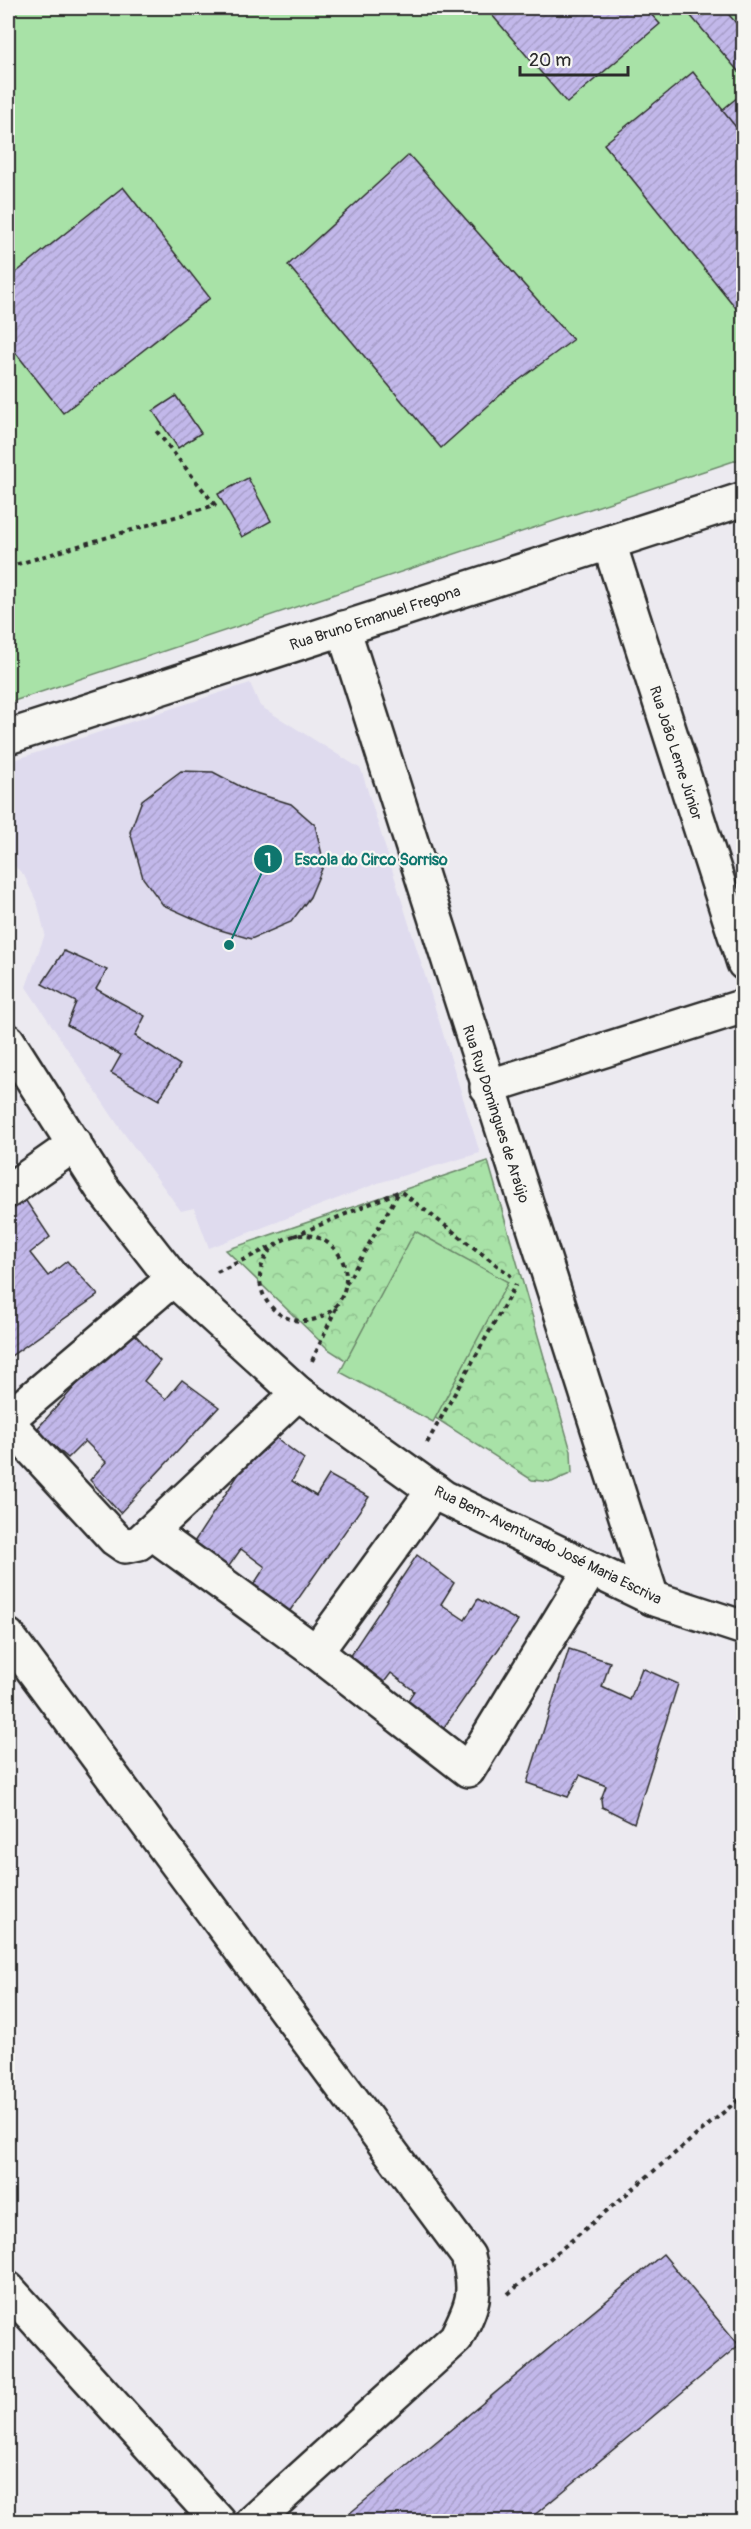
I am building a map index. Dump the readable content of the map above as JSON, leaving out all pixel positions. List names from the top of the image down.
{
  "streets": {
    "street": [
      "Rua Bruno Emanuel Fregona",
      "Rua João Leme Júnior",
      "Rua Ruy Domingues de Araújo",
      "Rua Bem-Aventurado José Maria Escriva"
    ]
  },
  "crossings": [
    ["Rua Bruno Emanuel Fregona", "Rua João Leme Júnior"],
    ["Rua Bruno Emanuel Fregona", "Rua Ruy Domingues de Araújo"],
    ["Rua Ruy Domingues de Araújo", "Rua Bem-Aventurado José Maria Escriva"]
  ],
  "places": ["Escola do Circo Sorriso"],
  "scale_bar": "20 m"
}
